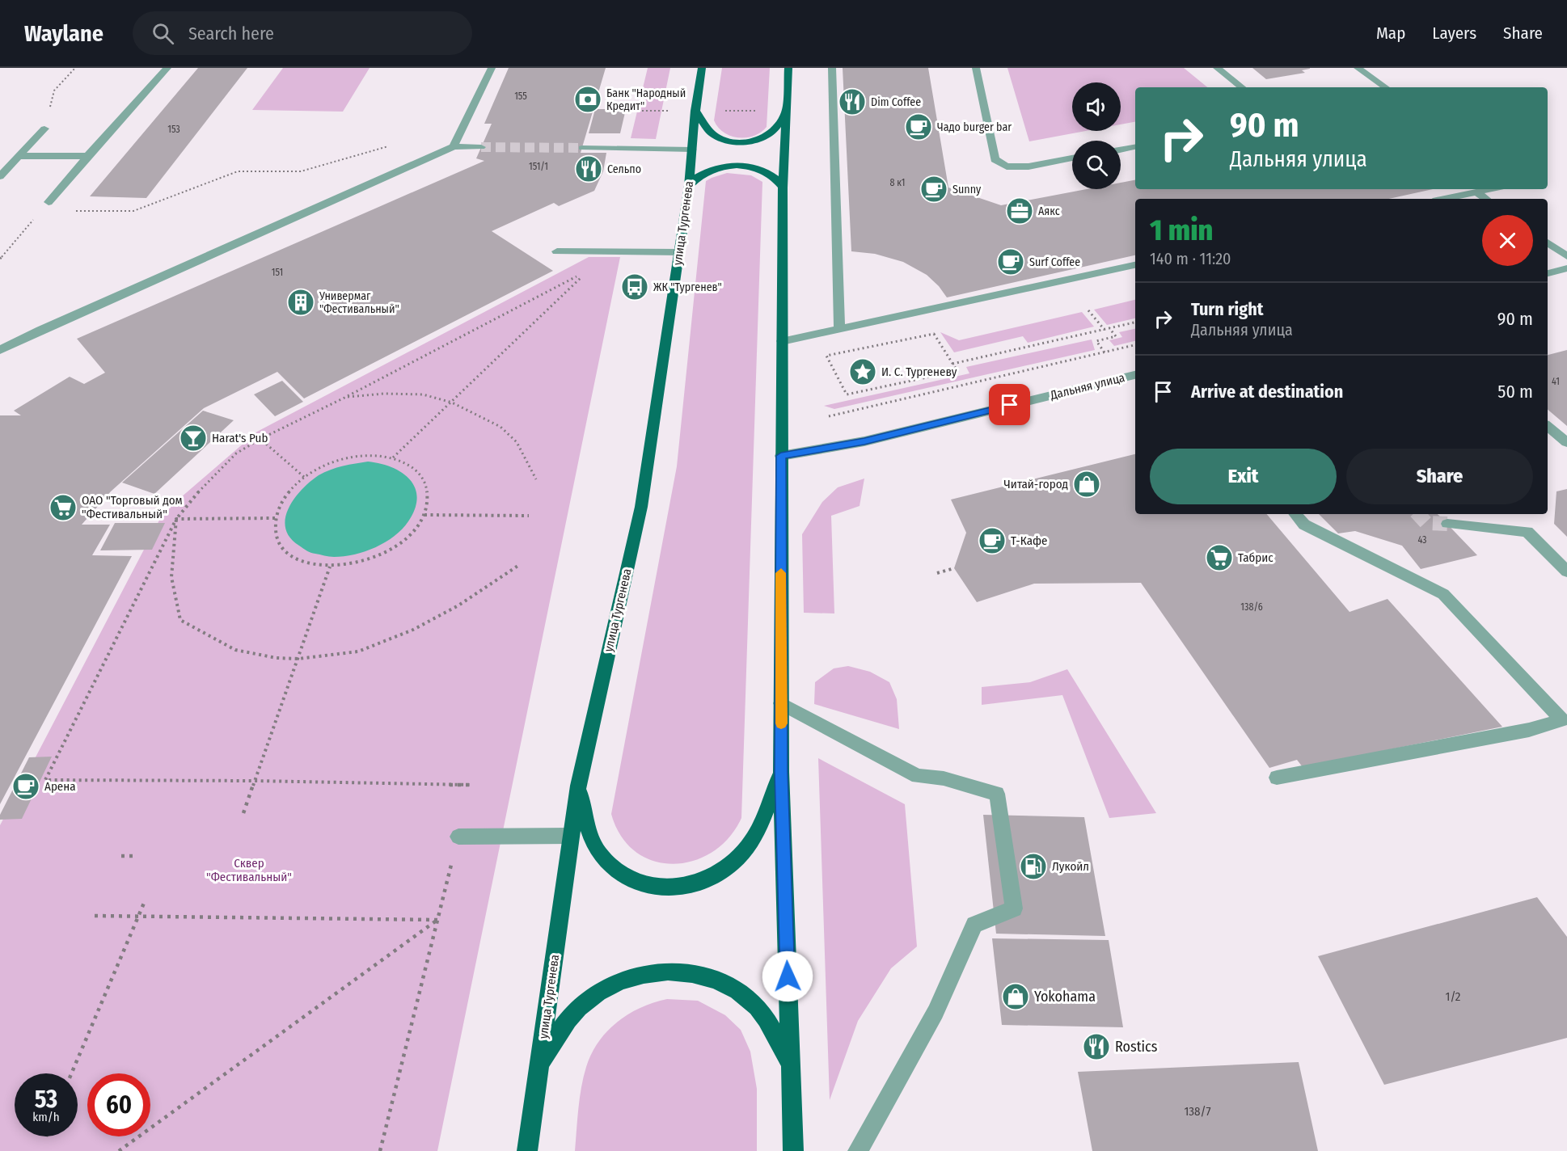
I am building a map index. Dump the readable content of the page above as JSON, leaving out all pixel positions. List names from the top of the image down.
{
  "streets": {
    "main road": ["улица Тургенева"],
    "street": ["Дальняя улица"]
  },
  "parks": ["Сквер \"Фестивальный\""],
  "places": {
    "bank": ["Банк \"Народный Кредит\""],
    "restaurant": ["Dim Coffee", "Сельпо", "Rostics"],
    "cafe": [
      "Чадо burger bar",
      "Sunny",
      "Surf Coffee",
      "Т-Кафе",
      "Арена"
    ],
    "office": ["Аякс"],
    "bus stop": ["ЖК \"Тургенев\""],
    "building": ["Универмаг \"Фестивальный\""],
    "place": ["И. С. Тургеневу"],
    "bar": ["Harat's Pub"],
    "shop": ["Читай-город", "Yokohama"],
    "supermarket": ["ОАО \"Торговый дом \"Фестивальный\"", "Табрис"],
    "fuel station": ["Лукойл"]
  },
  "house_numbers": [
    "155",
    "153",
    "151/1",
    "8 к1",
    "151",
    "41",
    "43",
    "138/6",
    "1/2",
    "138/7"
  ],
  "page": {
    "header": "Waylane",
    "search": "Search here",
    "nav": ["Map", "Layers", "Share"],
    "turn": ["90 m", "Дальняя улица"],
    "heading": ["1 min", "140 m · 11:20"],
    "list": [
      {
        "name": "Turn right",
        "note": "Дальняя улица",
        "value": "90 m"
      },
      {
        "name": "Arrive at destination",
        "value": "50 m"
      }
    ],
    "buttons": ["Exit", "Share"],
    "speed": "53 km/h",
    "limit": "60"
  }
}
